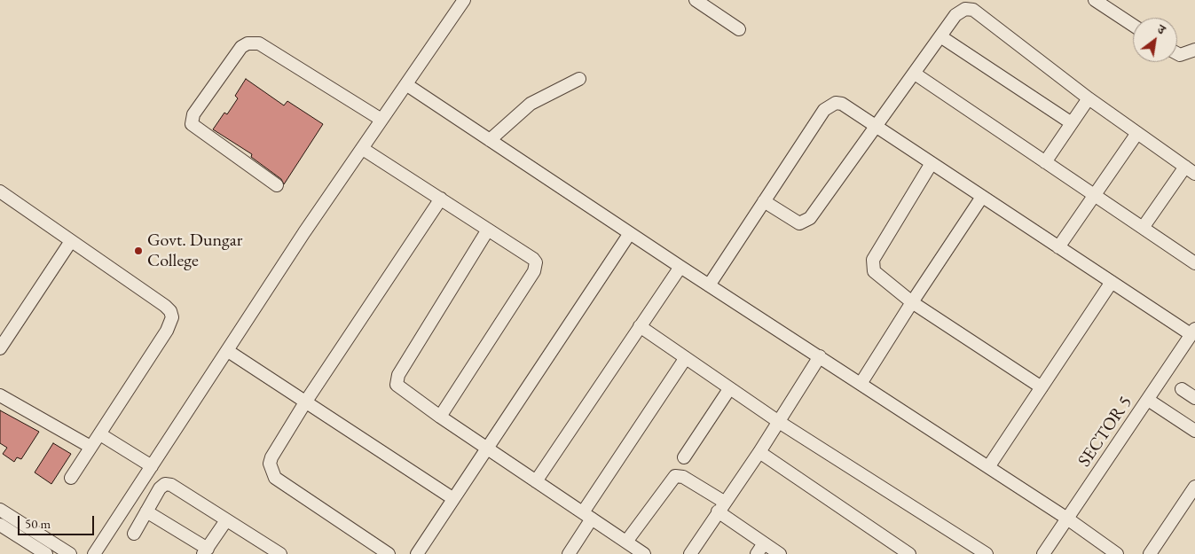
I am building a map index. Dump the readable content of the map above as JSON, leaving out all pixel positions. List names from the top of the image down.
{
  "streets": {
    "street": ["SECTOR 5"]
  },
  "places": ["Govt. Dungar College"],
  "scale_bar": "50 m",
  "north": "top right"
}
